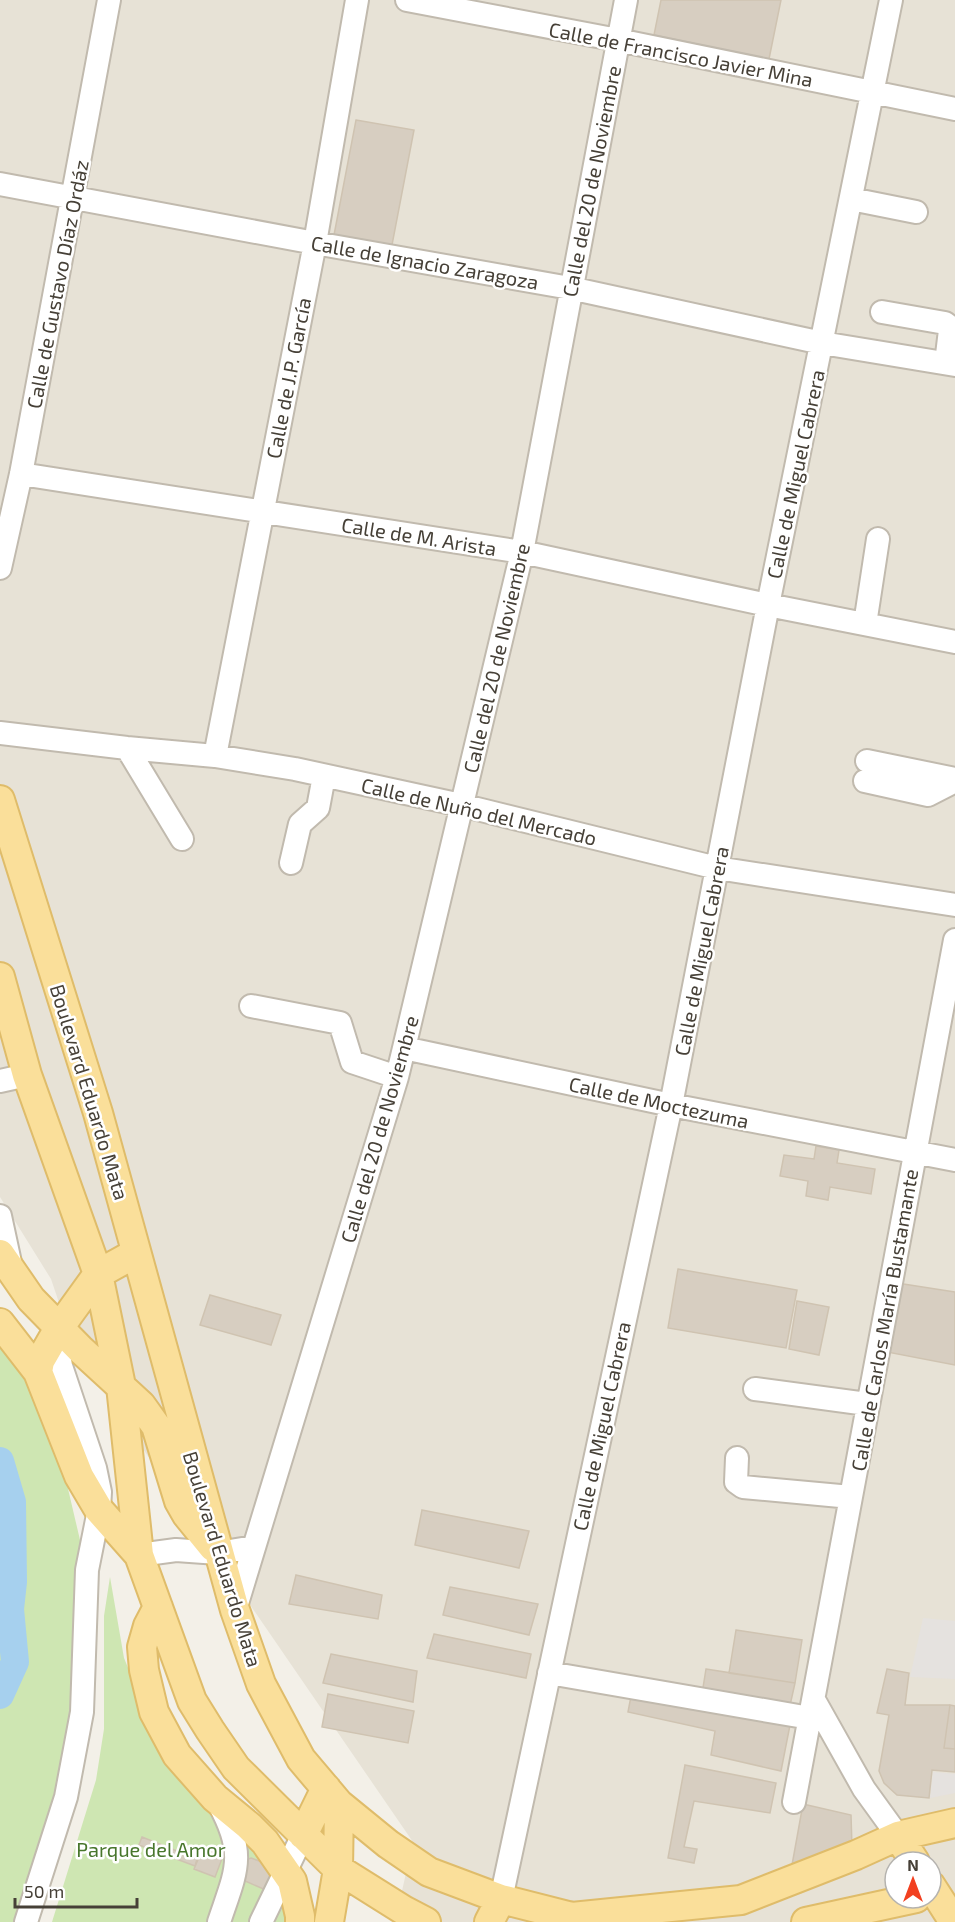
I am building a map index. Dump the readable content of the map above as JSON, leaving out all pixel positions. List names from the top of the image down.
{
  "streets": {
    "main road": ["Boulevard Eduardo Mata"],
    "street": [
      "Calle de Francisco Javier Mina",
      "Calle del 20 de Noviembre",
      "Calle de Ignacio Zaragoza",
      "Calle de Gustavo Díaz Ordáz",
      "Calle de J.P. García",
      "Calle de Miguel Cabrera",
      "Calle de M. Arista",
      "Calle de Nuño del Mercado",
      "Calle de Moctezuma",
      "Calle de Carlos María Bustamante"
    ]
  },
  "crossings": [
    ["Calle de Francisco Javier Mina", "Calle del 20 de Noviembre"],
    ["Calle de Francisco Javier Mina", "Calle de Miguel Cabrera"],
    ["Calle del 20 de Noviembre", "Calle de Ignacio Zaragoza"],
    ["Calle del 20 de Noviembre", "Calle de M. Arista"],
    ["Calle del 20 de Noviembre", "Calle de Nuño del Mercado"],
    ["Calle del 20 de Noviembre", "Boulevard Eduardo Mata"],
    ["Calle del 20 de Noviembre", "Calle de Moctezuma"],
    ["Calle de Ignacio Zaragoza", "Calle de Gustavo Díaz Ordáz"],
    ["Calle de Ignacio Zaragoza", "Calle de J.P. García"],
    ["Calle de Ignacio Zaragoza", "Calle de Miguel Cabrera"],
    ["Calle de Gustavo Díaz Ordáz", "Calle de M. Arista"],
    ["Calle de J.P. García", "Calle de M. Arista"],
    ["Calle de J.P. García", "Calle de Nuño del Mercado"],
    ["Calle de Miguel Cabrera", "Calle de M. Arista"],
    ["Calle de Miguel Cabrera", "Calle de Nuño del Mercado"],
    ["Calle de Miguel Cabrera", "Boulevard Eduardo Mata"],
    ["Calle de Miguel Cabrera", "Calle de Moctezuma"],
    ["Calle de Moctezuma", "Calle de Carlos María Bustamante"]
  ],
  "parks": ["Parque del Amor"],
  "scale_bar": "50 m",
  "north": "top"
}
